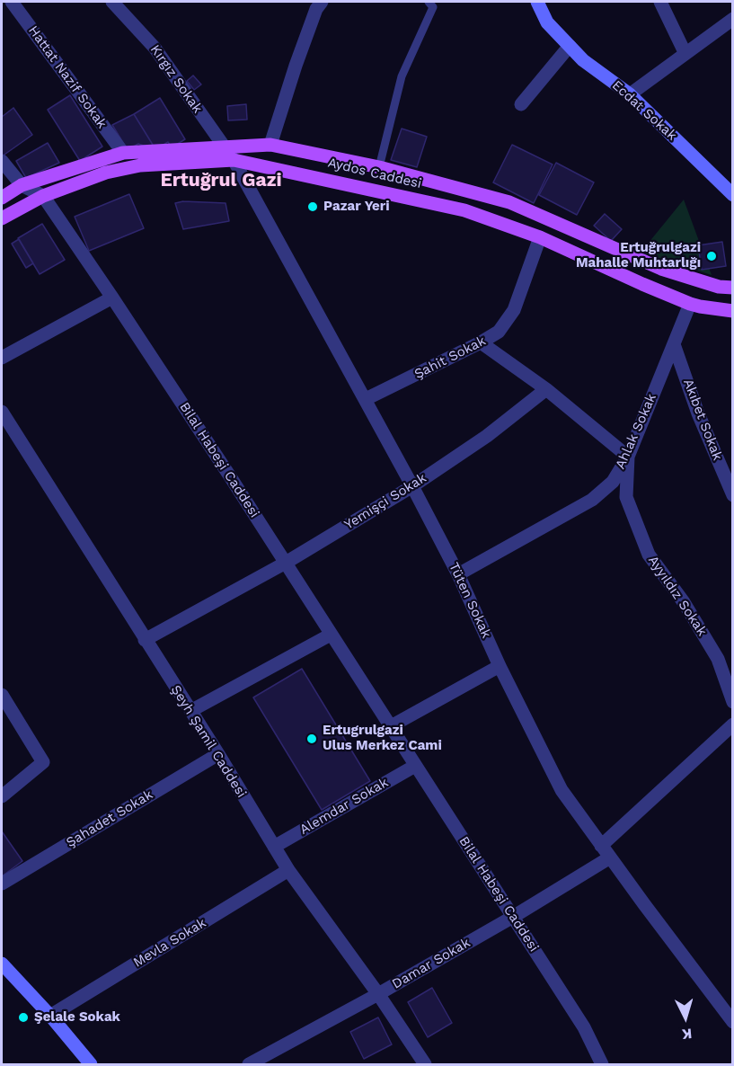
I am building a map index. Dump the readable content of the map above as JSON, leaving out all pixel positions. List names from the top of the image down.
{
  "streets": {
    "main road": ["Aydos Caddesi"],
    "street": [
      "Hattat Nazif Sokak",
      "Kırgız Sokak",
      "Ecdat Sokak",
      "Şahit Sokak",
      "Akıbet Sokak",
      "Ahlak Sokak",
      "Bilal Habeşi Caddesi",
      "Yemişçi Sokak",
      "Ayyıldız Sokak",
      "Tüten Sokak",
      "Şeyh Şamil Caddesi",
      "Alemdar Sokak",
      "Şahadet Sokak",
      "Mevla Sokak",
      "Damar Sokak"
    ]
  },
  "crossings": [
    ["Hattat Nazif Sokak", "Aydos Caddesi"],
    ["Kırgız Sokak", "Aydos Caddesi"],
    ["Kırgız Sokak", "Tüten Sokak"],
    ["Aydos Caddesi", "Şahit Sokak"],
    ["Aydos Caddesi", "Ahlak Sokak"],
    ["Aydos Caddesi", "Bilal Habeşi Caddesi"],
    ["Aydos Caddesi", "Tüten Sokak"],
    ["Şahit Sokak", "Tüten Sokak"],
    ["Akıbet Sokak", "Ahlak Sokak"],
    ["Ahlak Sokak", "Ayyıldız Sokak"],
    ["Ahlak Sokak", "Tüten Sokak"],
    ["Bilal Habeşi Caddesi", "Yemişçi Sokak"],
    ["Bilal Habeşi Caddesi", "Alemdar Sokak"],
    ["Bilal Habeşi Caddesi", "Damar Sokak"],
    ["Yemişçi Sokak", "Tüten Sokak"],
    ["Yemişçi Sokak", "Şeyh Şamil Caddesi"],
    ["Tüten Sokak", "Damar Sokak"],
    ["Şeyh Şamil Caddesi", "Alemdar Sokak"],
    ["Şeyh Şamil Caddesi", "Şahadet Sokak"],
    ["Şeyh Şamil Caddesi", "Mevla Sokak"],
    ["Şeyh Şamil Caddesi", "Damar Sokak"]
  ],
  "districts": ["Ertuğrul Gazi"],
  "places": [
    "Pazar Yeri",
    "Ertuğrulgazi Mahalle Muhtarlığı",
    "Ertugrulgazi Ulus Merkez Cami",
    "Şelale Sokak"
  ],
  "north": "bottom"
}
